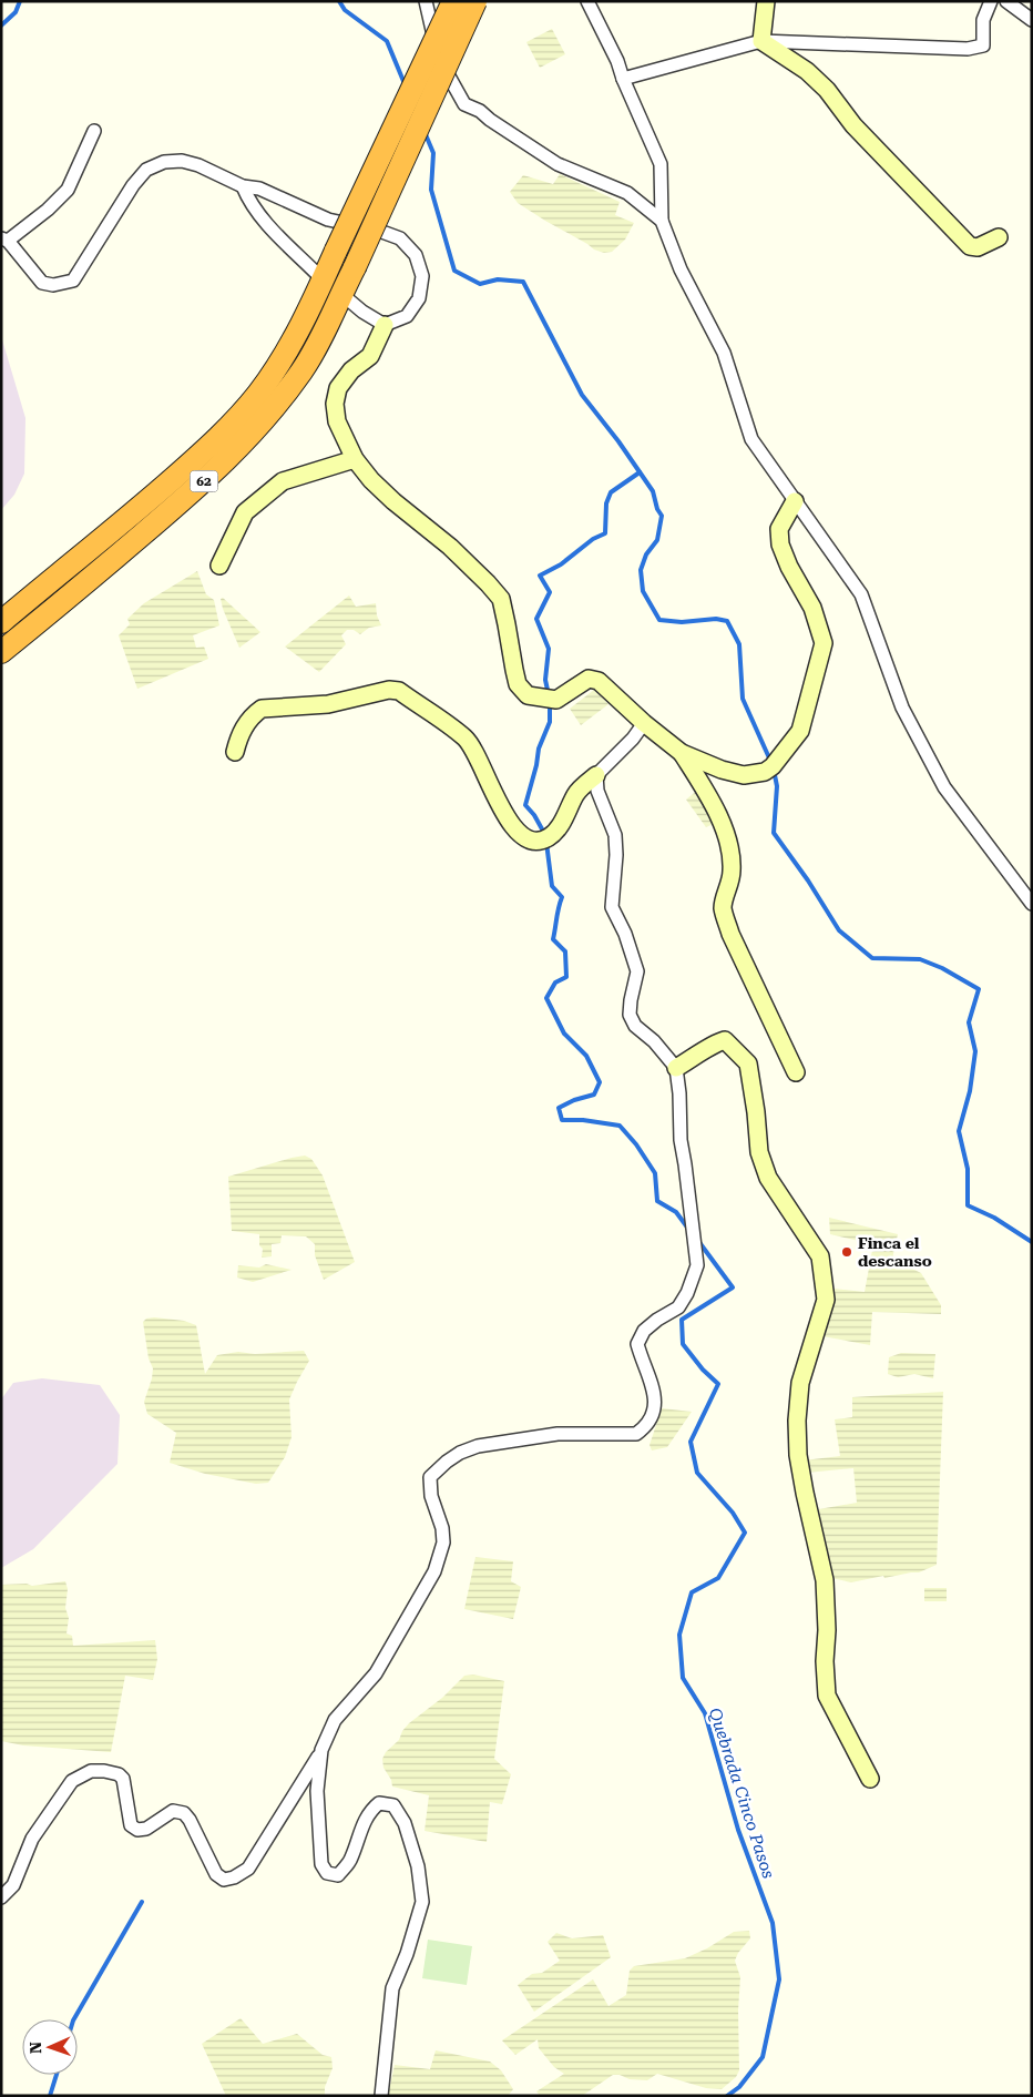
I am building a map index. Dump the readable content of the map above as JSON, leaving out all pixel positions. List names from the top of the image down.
{
  "streets": {
    "highway": ["62"]
  },
  "water": ["Quebrada Cinco Pasos"],
  "places": ["Finca el descanso"],
  "north": "left"
}
